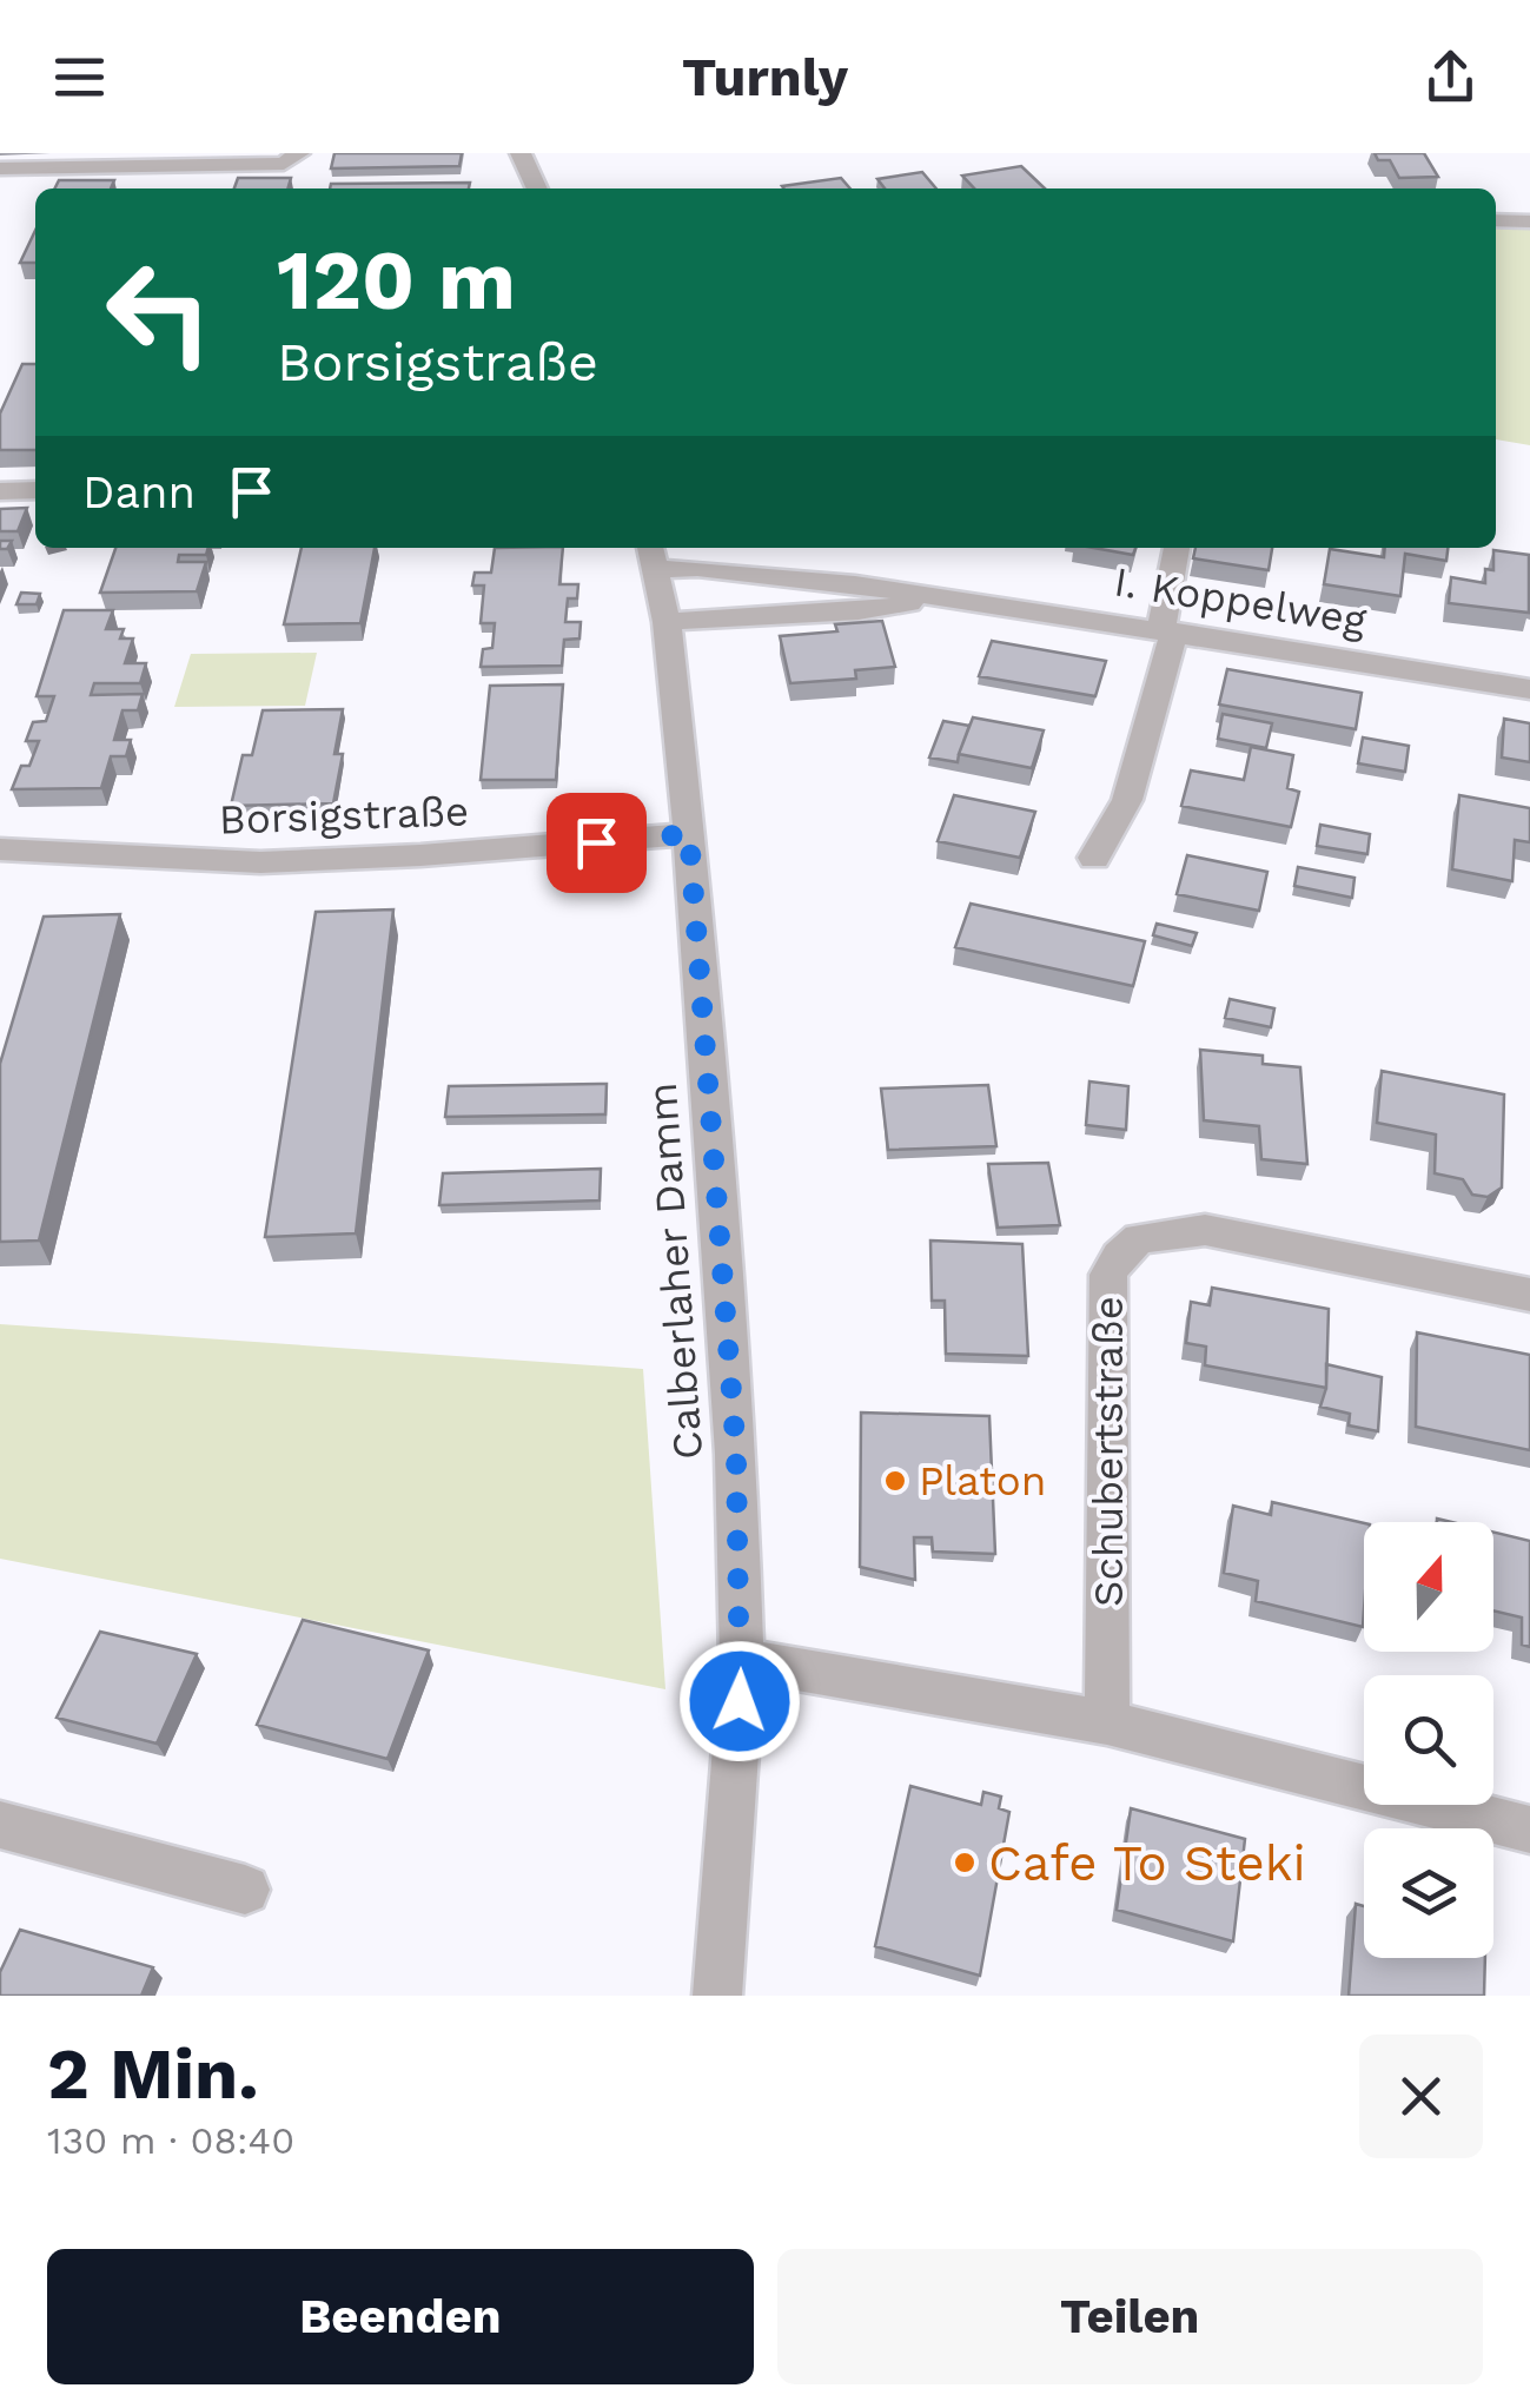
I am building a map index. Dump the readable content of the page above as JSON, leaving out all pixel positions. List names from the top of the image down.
{
  "streets": {
    "street": [
      "I. Koppelweg",
      "Borsigstraße",
      "Calberlaher Damm",
      "Schubertstraße"
    ]
  },
  "crossings": [
    ["I. Koppelweg", "Calberlaher Damm"],
    ["Borsigstraße", "Calberlaher Damm"]
  ],
  "places": ["Platon", "Cafe To Steki"],
  "north": "top",
  "page": {
    "header": "Turnly",
    "turn": ["120 m", "Borsigstraße"],
    "then": "Dann",
    "heading": ["2 Min.", "130 m · 08:40"],
    "buttons": ["Beenden", "Teilen"]
  }
}
